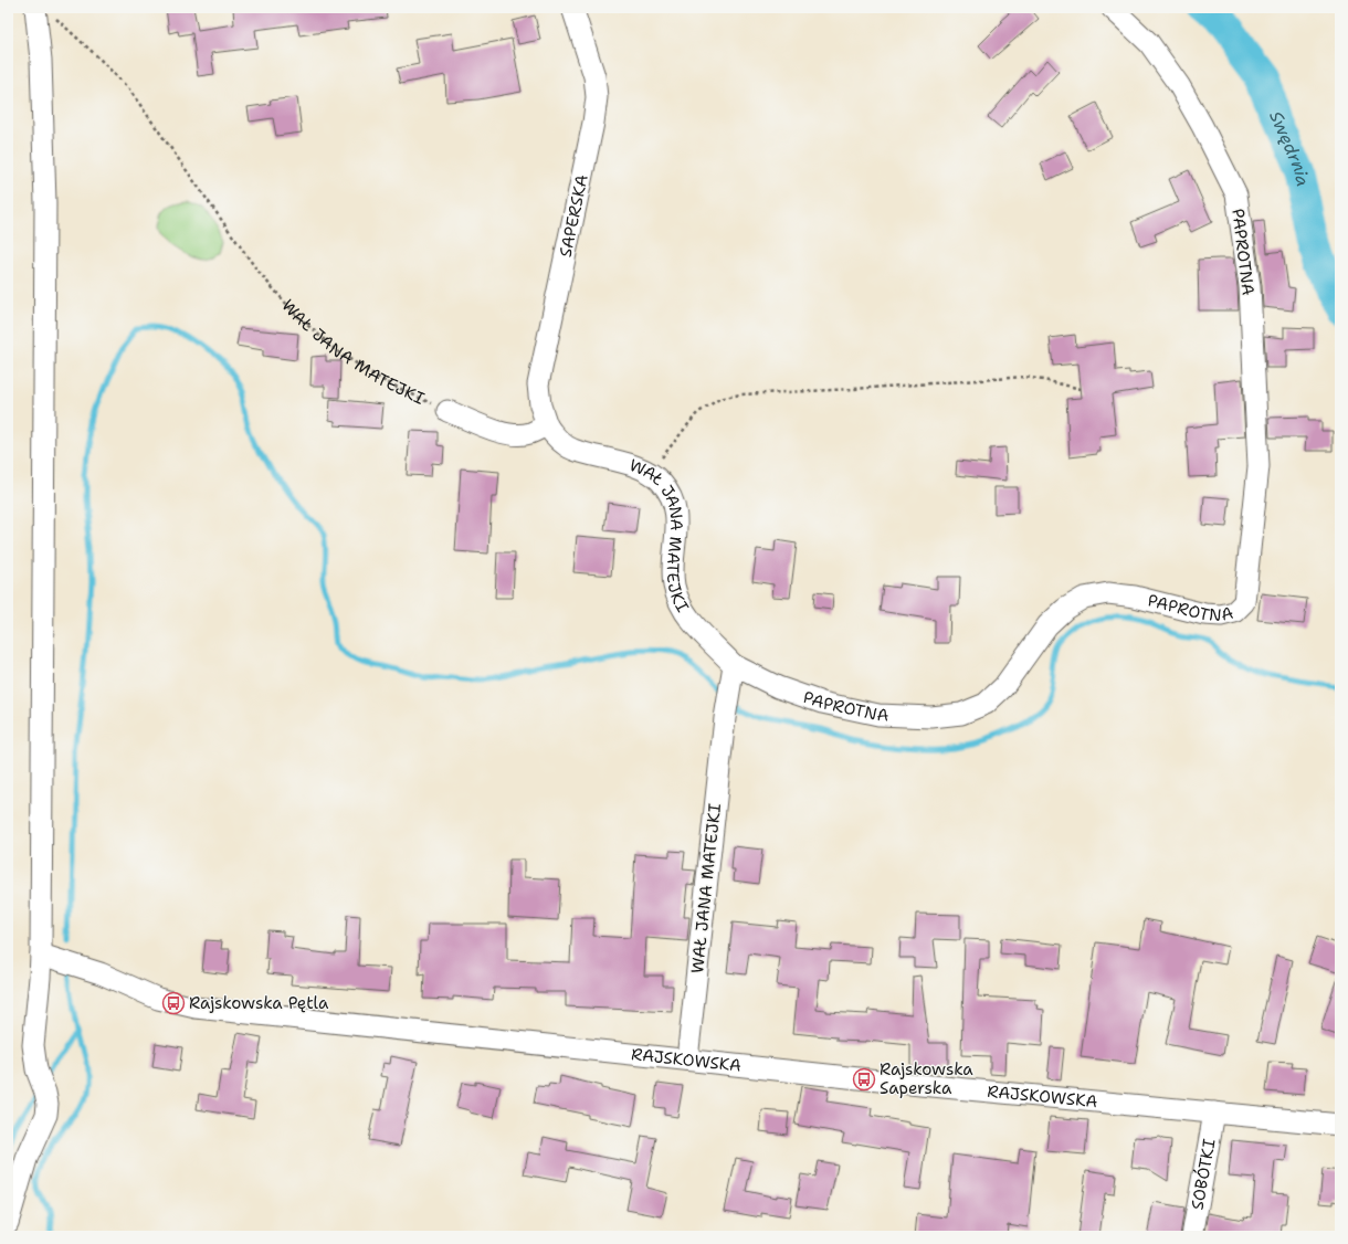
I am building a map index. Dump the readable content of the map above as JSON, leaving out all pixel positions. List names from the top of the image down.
{
  "streets": {
    "street": [
      "SAPERSKA",
      "PAPROTNA",
      "WAŁ JANA MATEJKI",
      "RAJSKOWSKA",
      "SOBÓTKI"
    ]
  },
  "crossings": [
    ["SAPERSKA", "WAŁ JANA MATEJKI"],
    ["PAPROTNA", "WAŁ JANA MATEJKI"],
    ["WAŁ JANA MATEJKI", "RAJSKOWSKA"],
    ["RAJSKOWSKA", "SOBÓTKI"]
  ],
  "water": ["Swędrnia"],
  "places": {
    "bus stop": ["Rajskowska Pętla", "Rajskowska Saperska"]
  }
}
